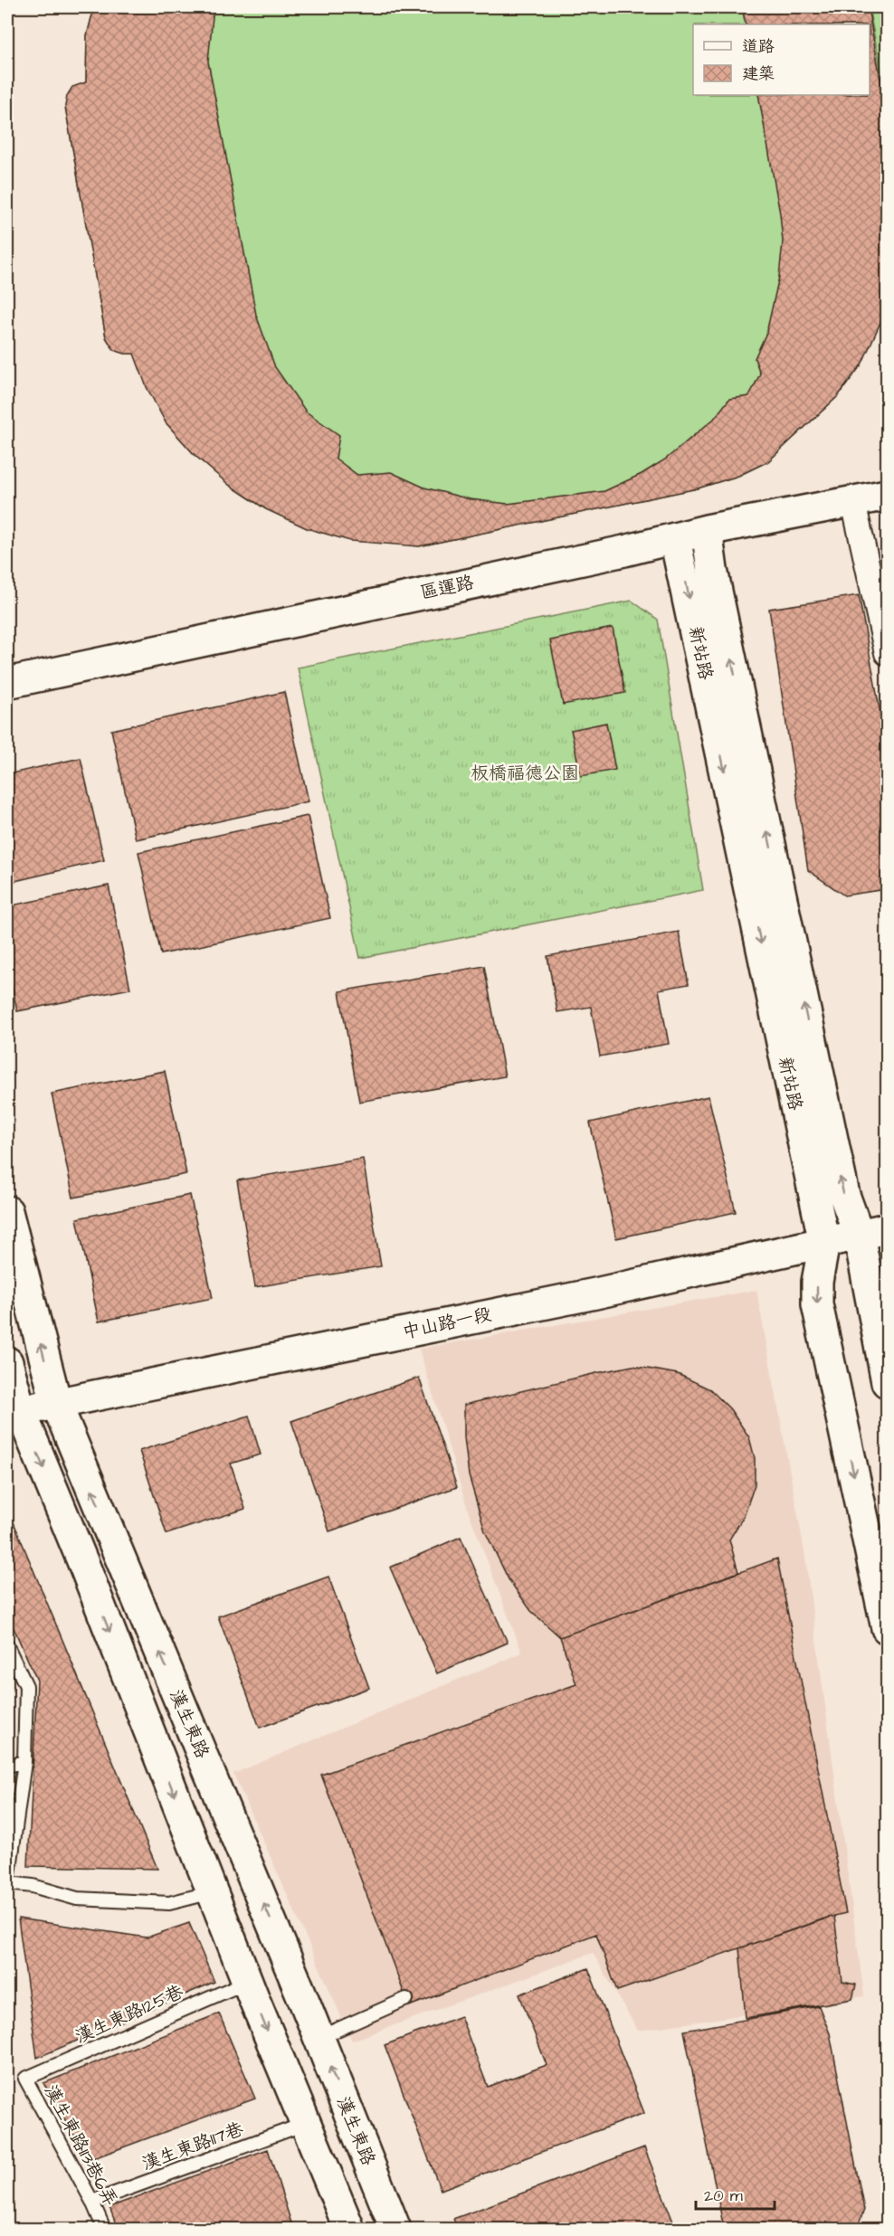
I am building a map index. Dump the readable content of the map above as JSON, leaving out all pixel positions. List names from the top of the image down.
{
  "streets": {
    "street": [
      "區運路",
      "新站路",
      "中山路一段",
      "漢生東路"
    ],
    "lane": ["漢生東路125巷", "漢生東路113巷6弄", "漢生東路117巷"]
  },
  "crossings": [
    ["區運路", "新站路"],
    ["新站路", "中山路一段"],
    ["中山路一段", "漢生東路"],
    ["漢生東路125巷", "漢生東路113巷6弄"],
    ["漢生東路113巷6弄", "漢生東路117巷"]
  ],
  "parks": ["板橋福德公園"],
  "legend": ["道路", "建築"],
  "scale_bar": "20 m"
}
